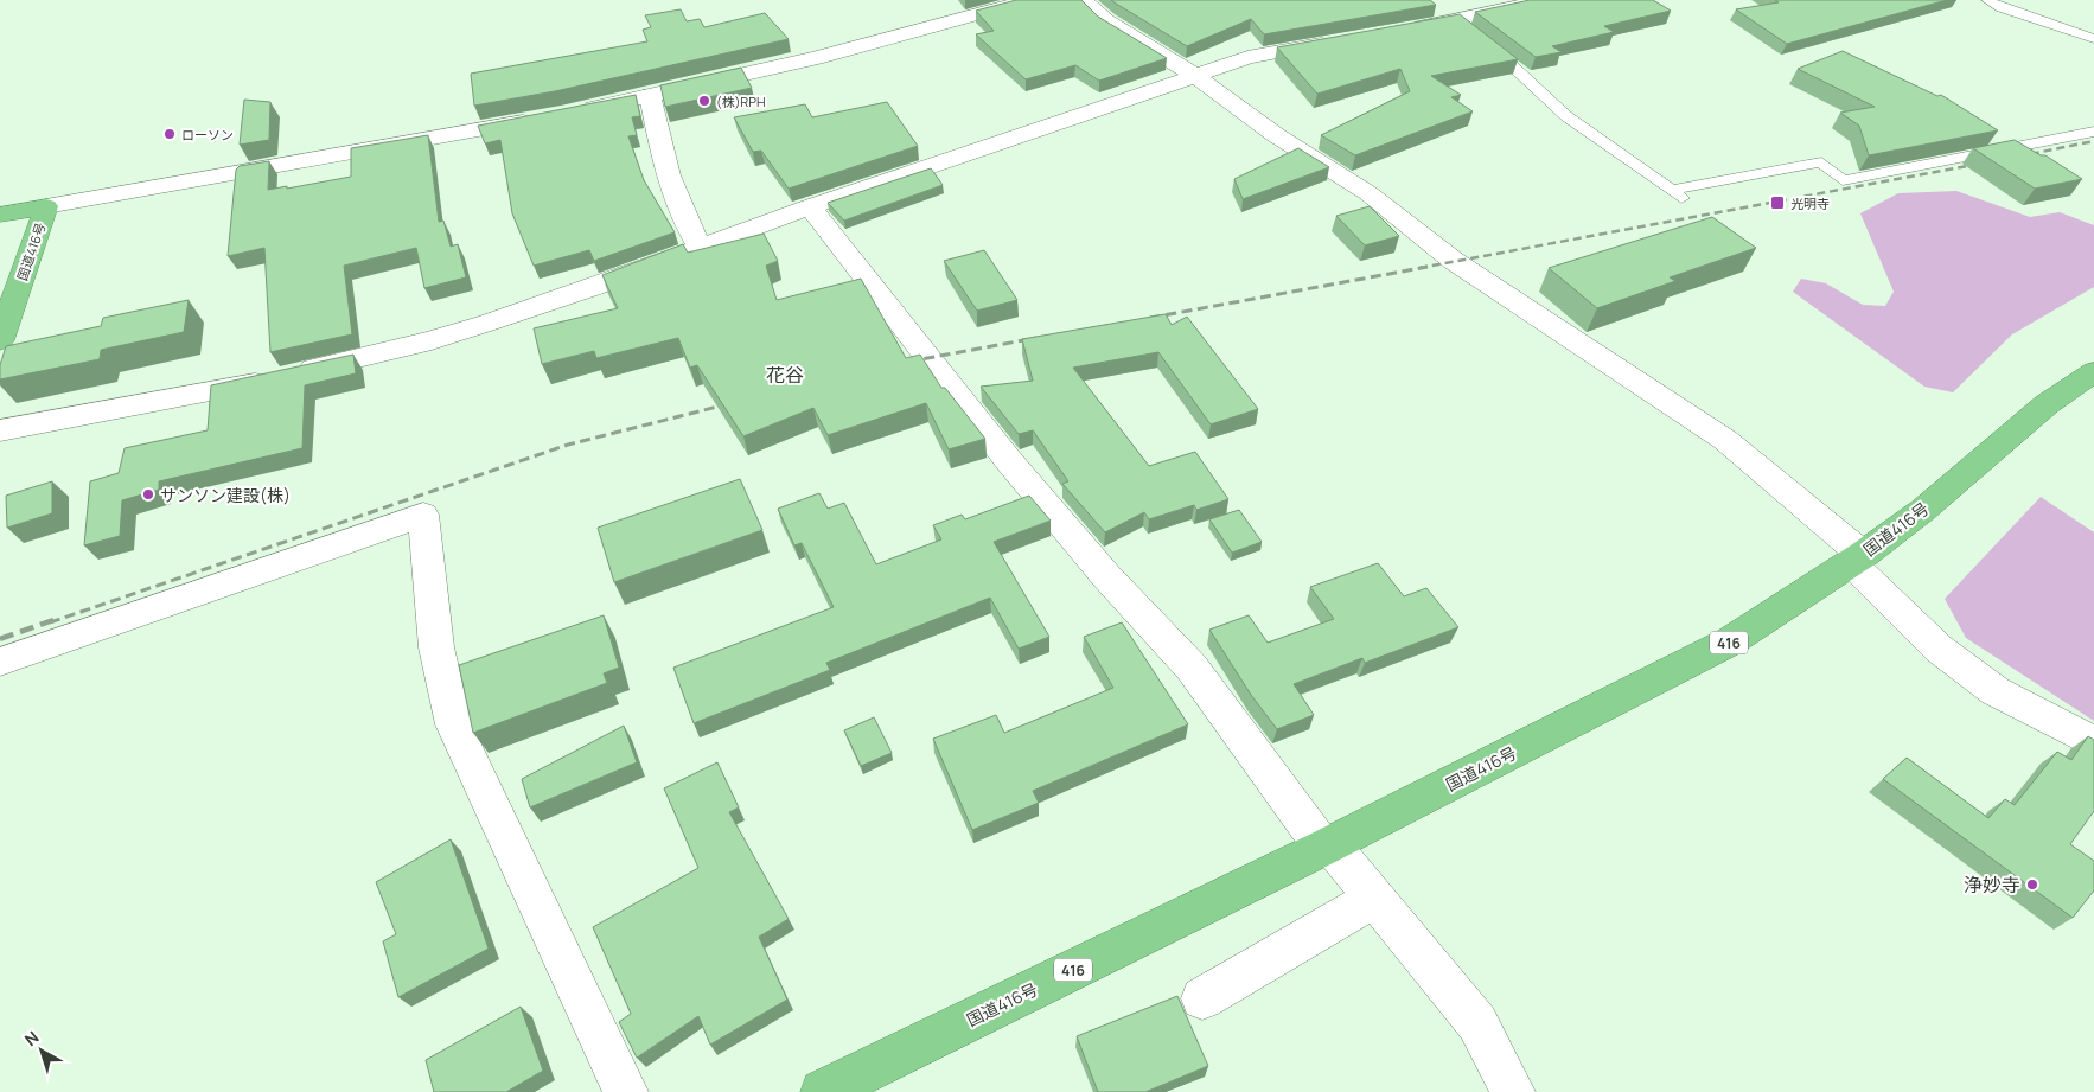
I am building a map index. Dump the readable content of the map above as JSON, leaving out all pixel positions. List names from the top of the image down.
{
  "streets": {
    "highway": ["国道416号", "416"]
  },
  "districts": ["花谷"],
  "places": {
    "other": [
      "(株)RPH",
      "ローソン",
      "サンソン建設(株)",
      "浄妙寺"
    ],
    "transit": ["光明寺"]
  },
  "north": "top left"
}
